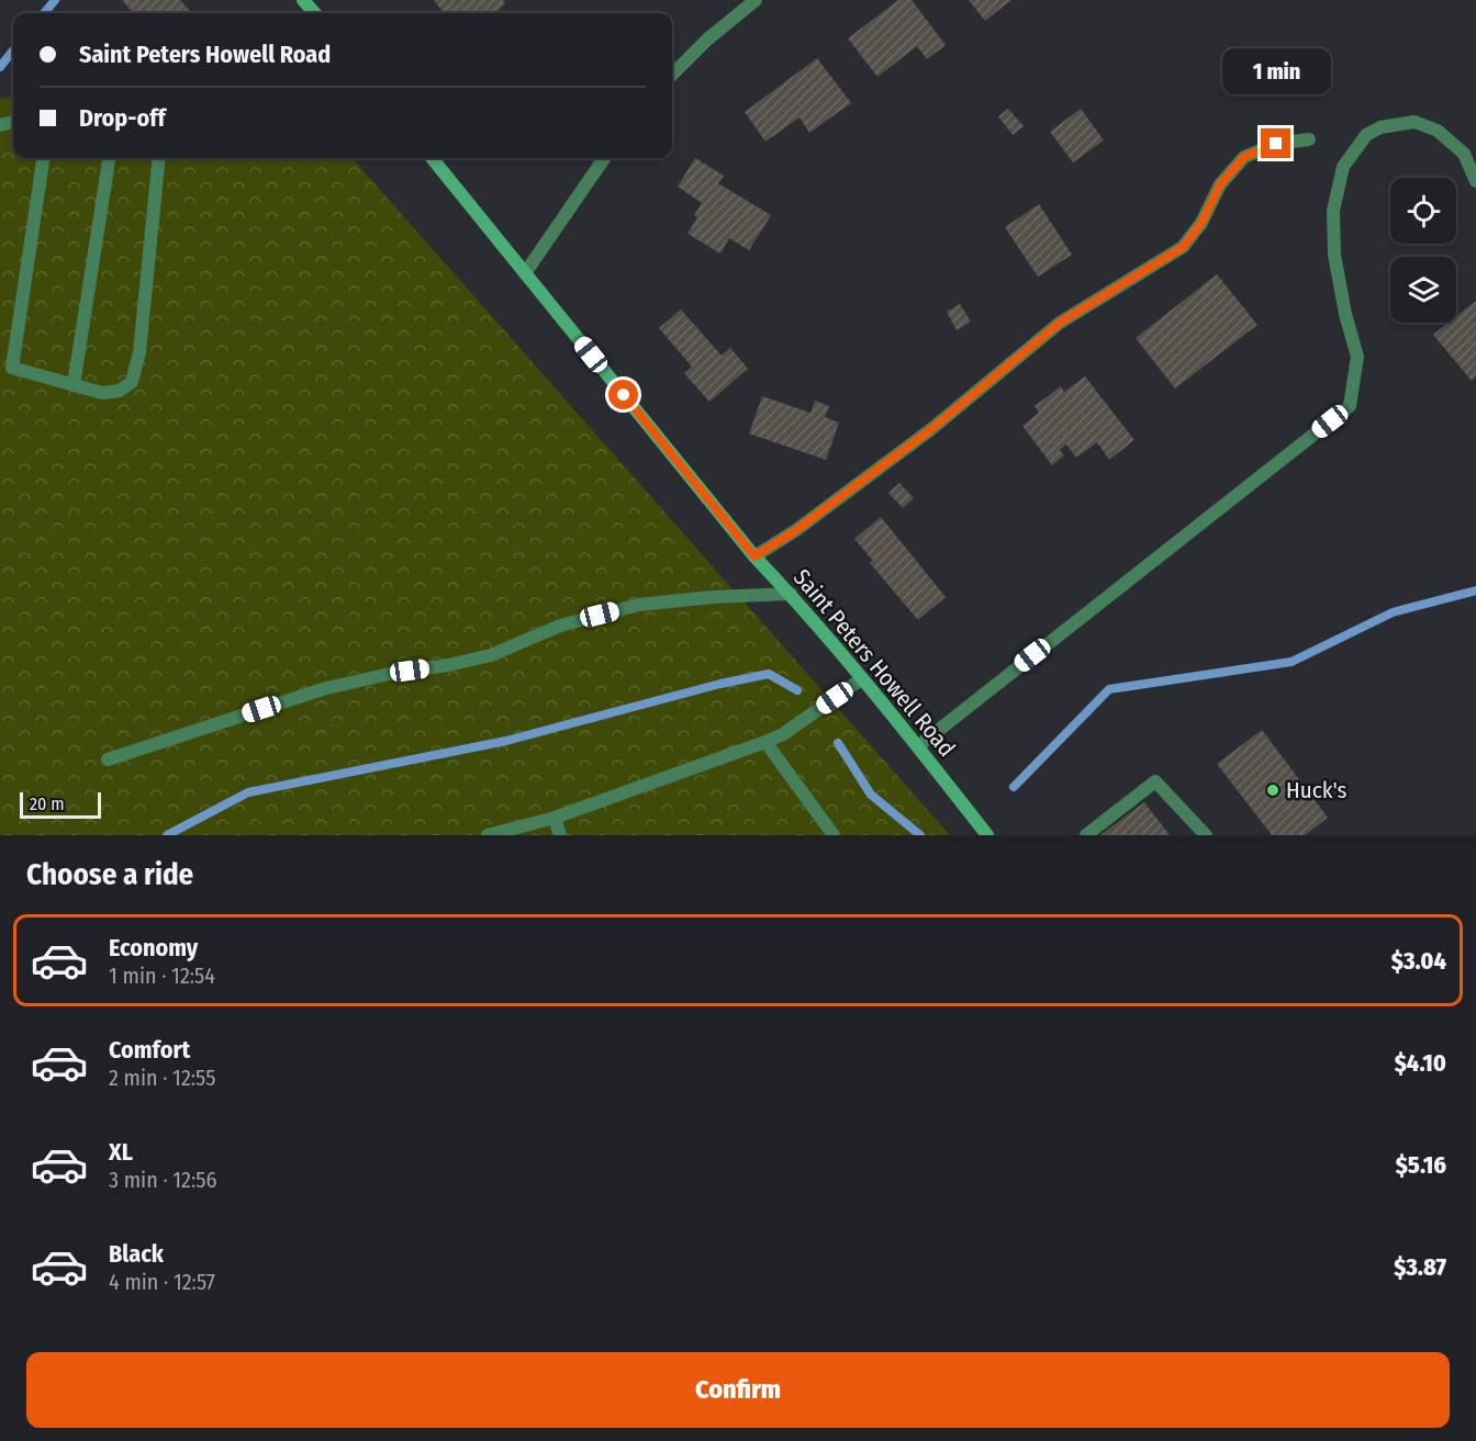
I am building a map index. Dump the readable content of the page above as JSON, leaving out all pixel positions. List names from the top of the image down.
{
  "streets": {
    "main road": ["Saint Peters Howell Road"]
  },
  "places": ["Huck's"],
  "scale_bar": "20 m",
  "page": {
    "banner": ["Saint Peters Howell Road", "Drop-off"],
    "bubble": "1 min",
    "scale": "20 m",
    "heading": "Choose a ride",
    "list": [
      {
        "name": "Economy",
        "note": "1 min · 12:54",
        "value": "$3.04"
      },
      {
        "name": "Comfort",
        "note": "2 min · 12:55",
        "value": "$4.10"
      },
      {
        "name": "XL",
        "note": "3 min · 12:56",
        "value": "$5.16"
      },
      {
        "name": "Black",
        "note": "4 min · 12:57",
        "value": "$3.87"
      }
    ],
    "buttons": "Confirm"
  }
}
